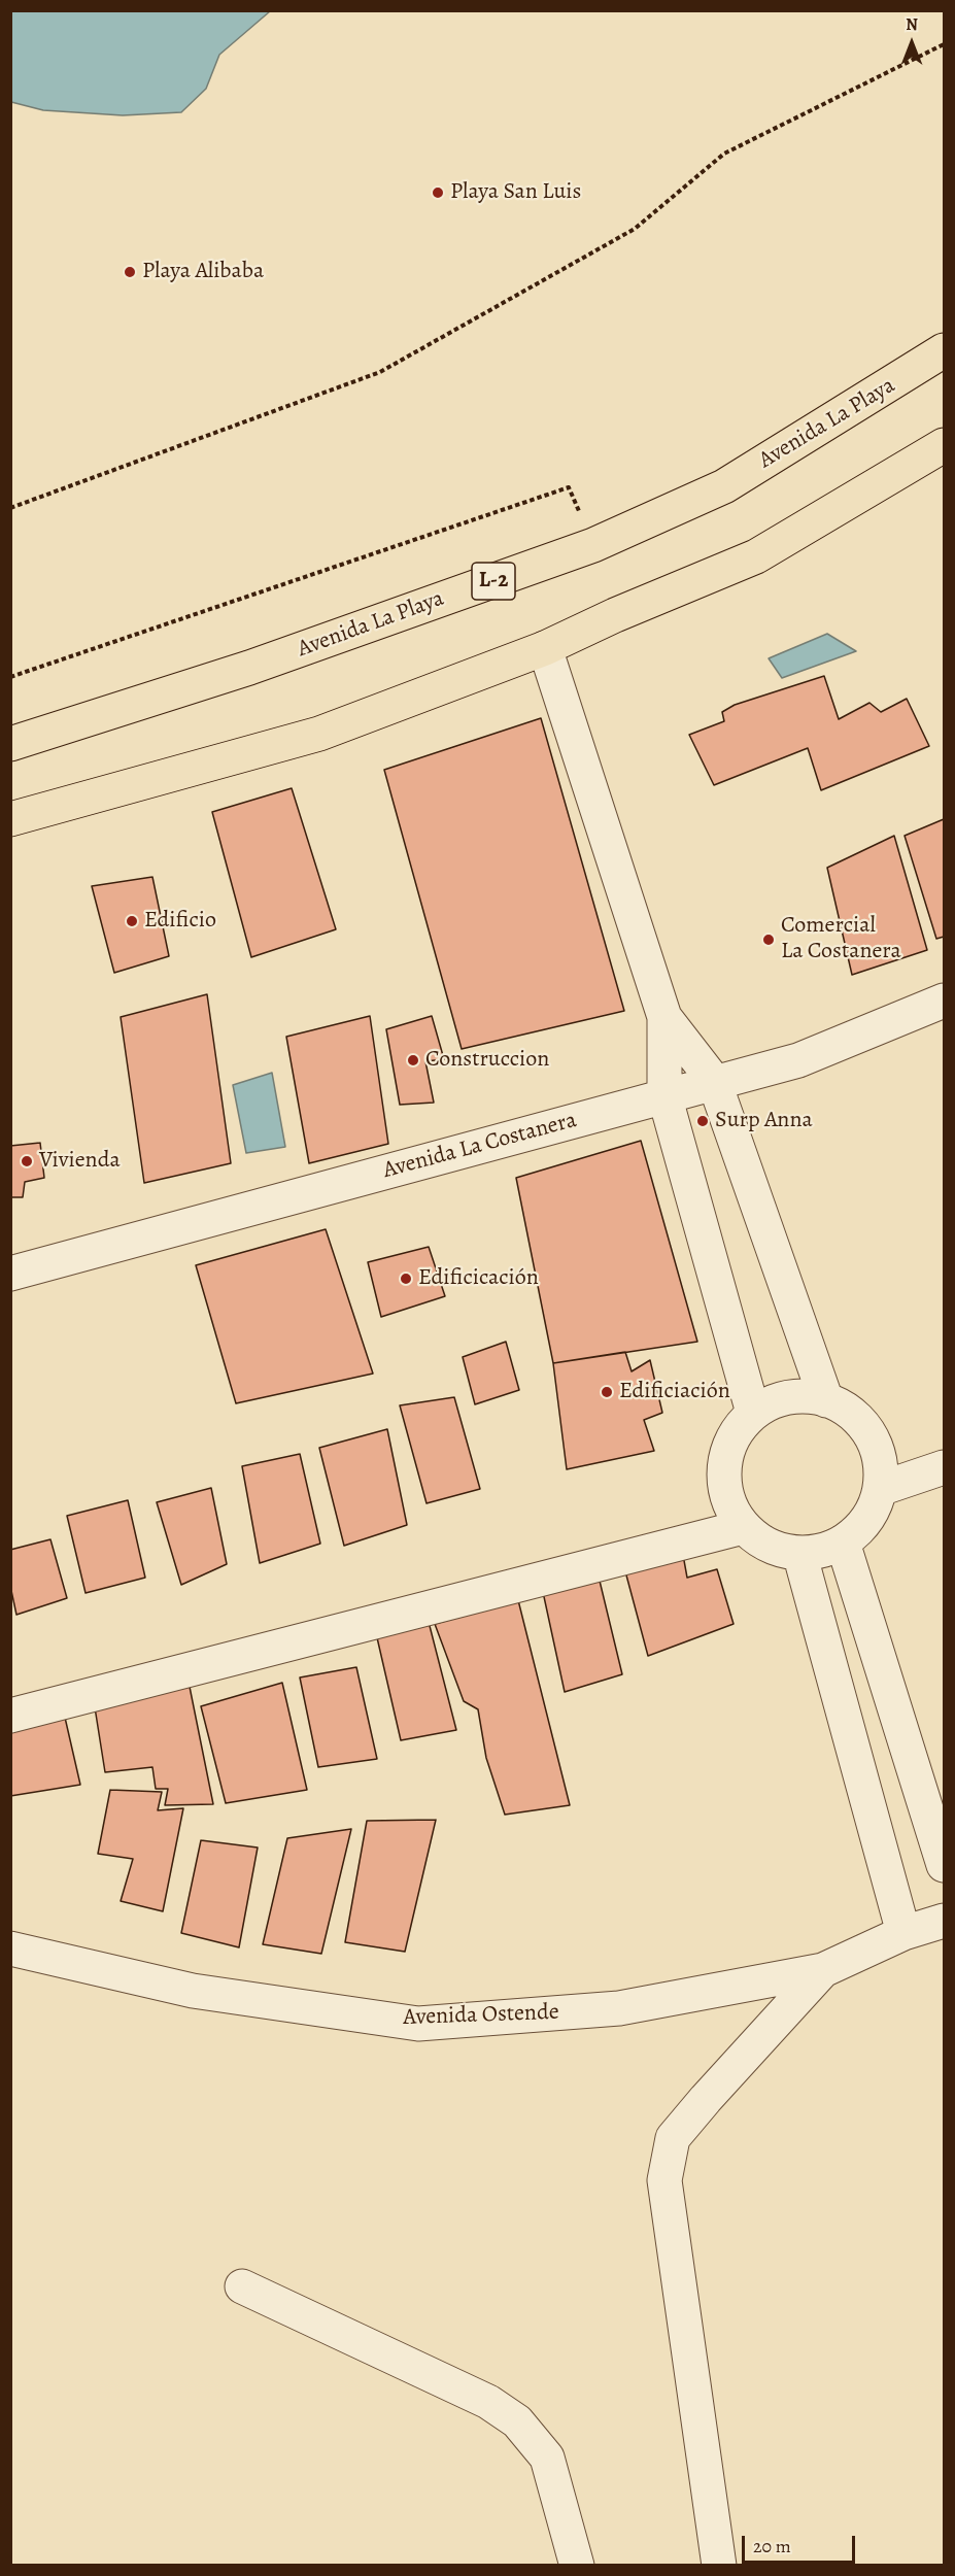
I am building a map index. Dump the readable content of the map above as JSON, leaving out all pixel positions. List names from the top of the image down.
{
  "streets": {
    "main road": ["Avenida La Playa", "L-2"],
    "street": ["Avenida La Costanera", "Avenida Ostende"]
  },
  "places": [
    "Playa San Luis",
    "Playa Alibaba",
    "Edificio",
    "Comercial La Costanera",
    "Construccion",
    "Surp Anna",
    "Vivienda",
    "Edificicación",
    "Edificiación"
  ],
  "scale_bar": "20 m",
  "north": "top"
}
